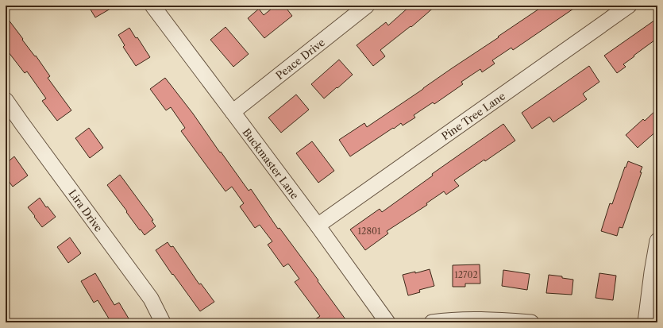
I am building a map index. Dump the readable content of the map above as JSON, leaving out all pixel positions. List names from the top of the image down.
{
  "streets": {
    "street": [
      "Peace Drive",
      "Pine Tree Lane",
      "Buckmaster Lane",
      "Lira Drive"
    ]
  },
  "crossings": [
    ["Peace Drive", "Buckmaster Lane"],
    ["Pine Tree Lane", "Buckmaster Lane"]
  ],
  "house_numbers": ["12801", "12702"]
}
